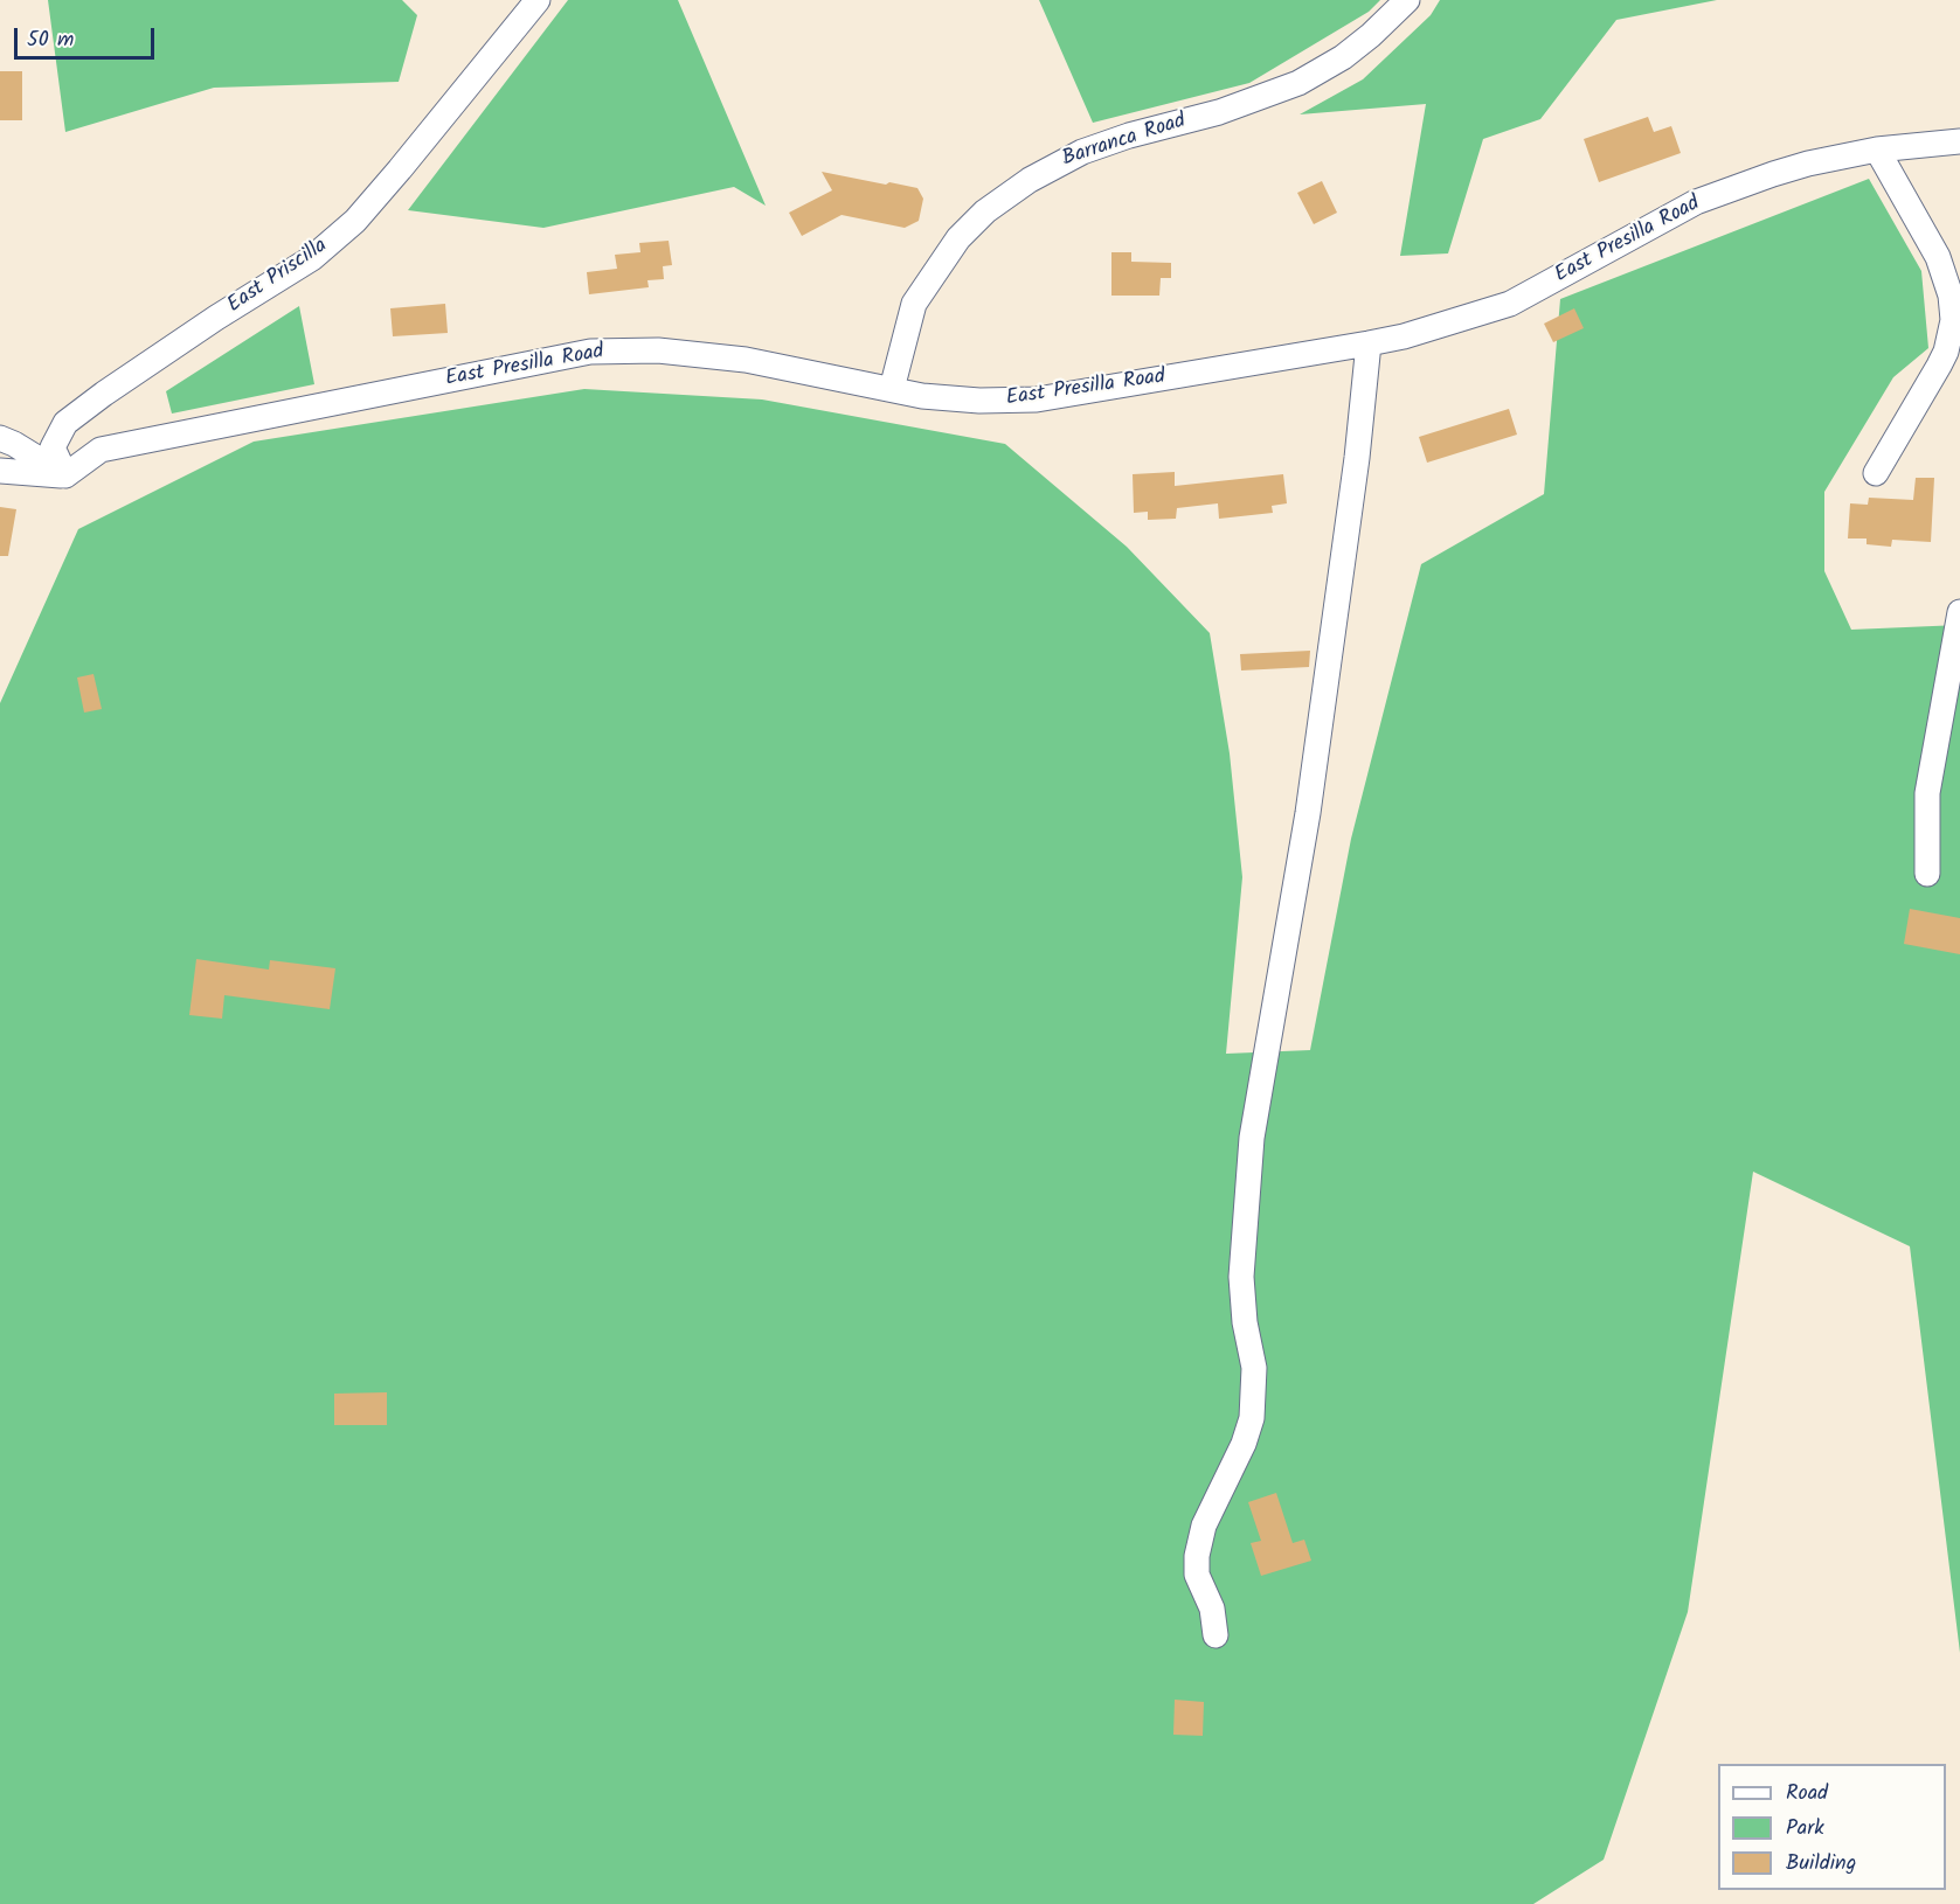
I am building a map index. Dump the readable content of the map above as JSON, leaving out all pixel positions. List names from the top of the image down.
{
  "streets": {
    "street": ["Barranca Road", "East Presilla Road", "East Priscilla"]
  },
  "crossings": [
    ["Barranca Road", "East Presilla Road"],
    ["East Presilla Road", "East Priscilla"]
  ],
  "legend": ["Road", "Park", "Building"],
  "scale_bar": "50 m"
}
